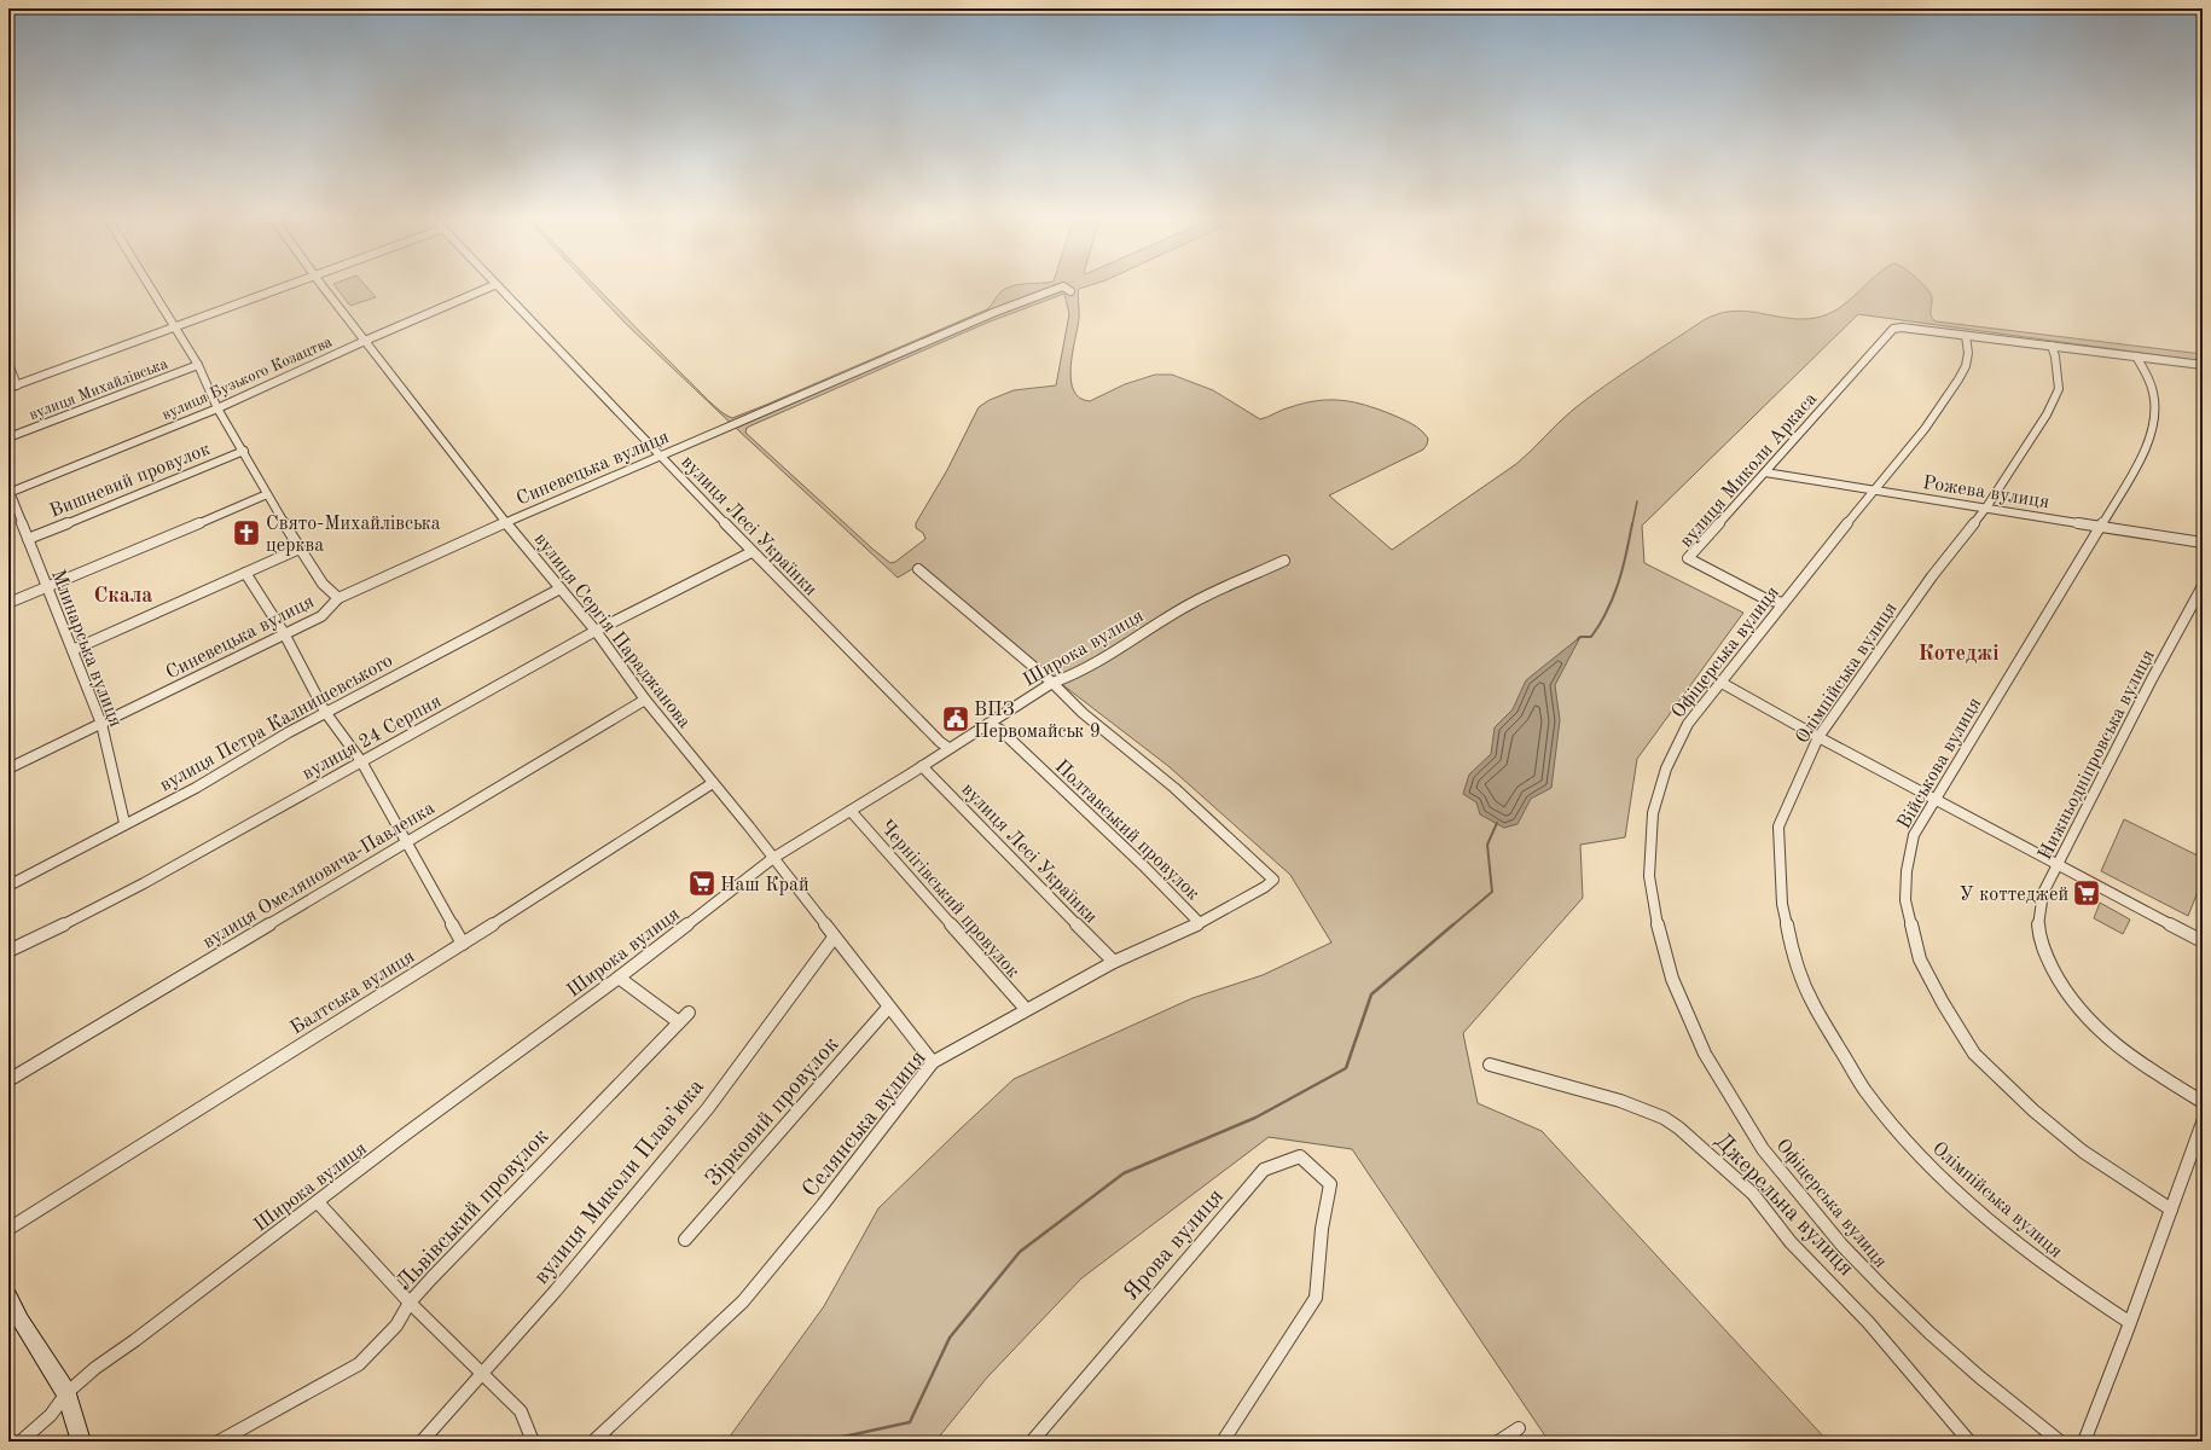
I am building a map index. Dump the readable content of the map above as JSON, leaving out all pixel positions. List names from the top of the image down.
{
  "streets": {
    "street": [
      "вулиця Бузького Козацтва",
      "вулиця Михайлівська",
      "Синевецька вулиця",
      "вулиця Миколи Аркаса",
      "Вишневий провулок",
      "Рожева вулиця",
      "вулиця Лесі Українки",
      "вулиця Сергія Параджанова",
      "Широка вулиця",
      "Млинарська вулиця",
      "Офіцерська вулиця",
      "Олімпійська вулиця",
      "вулиця Петра Калнишевського",
      "вулиця 24 Серпня",
      "Нижньодніпровська вулиця",
      "Військова вулиця",
      "Полтавський провулок",
      "вулиця Омеляновича-Павленка",
      "Чернігівський провулок",
      "Балтська вулиця",
      "Зірковий провулок",
      "Селянська вулиця",
      "вулиця Миколи Плавʼюка",
      "Джерельна вулиця",
      "Львівський провулок",
      "Ярова вулиця"
    ]
  },
  "crossings": [
    ["вулиця Бузького Козацтва", "вулиця Лесі Українки"],
    ["вулиця Бузького Козацтва", "вулиця Сергія Параджанова"],
    ["вулиця Бузького Козацтва", "Млинарська вулиця"],
    ["Синевецька вулиця", "вулиця Лесі Українки"],
    ["Синевецька вулиця", "вулиця Сергія Параджанова"],
    ["Синевецька вулиця", "Млинарська вулиця"],
    ["вулиця Миколи Аркаса", "Рожева вулиця"],
    ["вулиця Миколи Аркаса", "Офіцерська вулиця"],
    ["Вишневий провулок", "Млинарська вулиця"],
    ["Рожева вулиця", "Офіцерська вулиця"],
    ["Рожева вулиця", "Олімпійська вулиця"],
    ["Рожева вулиця", "Військова вулиця"],
    ["вулиця Лесі Українки", "Широка вулиця"],
    ["вулиця Лесі Українки", "вулиця 24 Серпня"],
    ["вулиця Лесі Українки", "Селянська вулиця"],
    ["вулиця Сергія Параджанова", "Широка вулиця"],
    ["вулиця Сергія Параджанова", "вулиця Петра Калнишевського"],
    ["вулиця Сергія Параджанова", "вулиця 24 Серпня"],
    ["вулиця Сергія Параджанова", "вулиця Омеляновича-Павленка"],
    ["вулиця Сергія Параджанова", "Балтська вулиця"],
    ["вулиця Сергія Параджанова", "Зірковий провулок"],
    ["вулиця Сергія Параджанова", "Селянська вулиця"],
    ["вулиця Сергія Параджанова", "вулиця Миколи Плавʼюка"],
    ["Широка вулиця", "Полтавський провулок"],
    ["Широка вулиця", "Чернігівський провулок"],
    ["Широка вулиця", "Селянська вулиця"],
    ["Млинарська вулиця", "вулиця Петра Калнишевського"],
    ["Полтавський провулок", "Селянська вулиця"],
    ["Чернігівський провулок", "Селянська вулиця"]
  ],
  "districts": ["Скала", "Котеджі"],
  "places": {
    "church": ["Свято-Михайлівська церква"],
    "public building": ["ВПЗ Первомайськ 9"],
    "supermarket": ["Наш Край", "У коттеджей"]
  }
}
